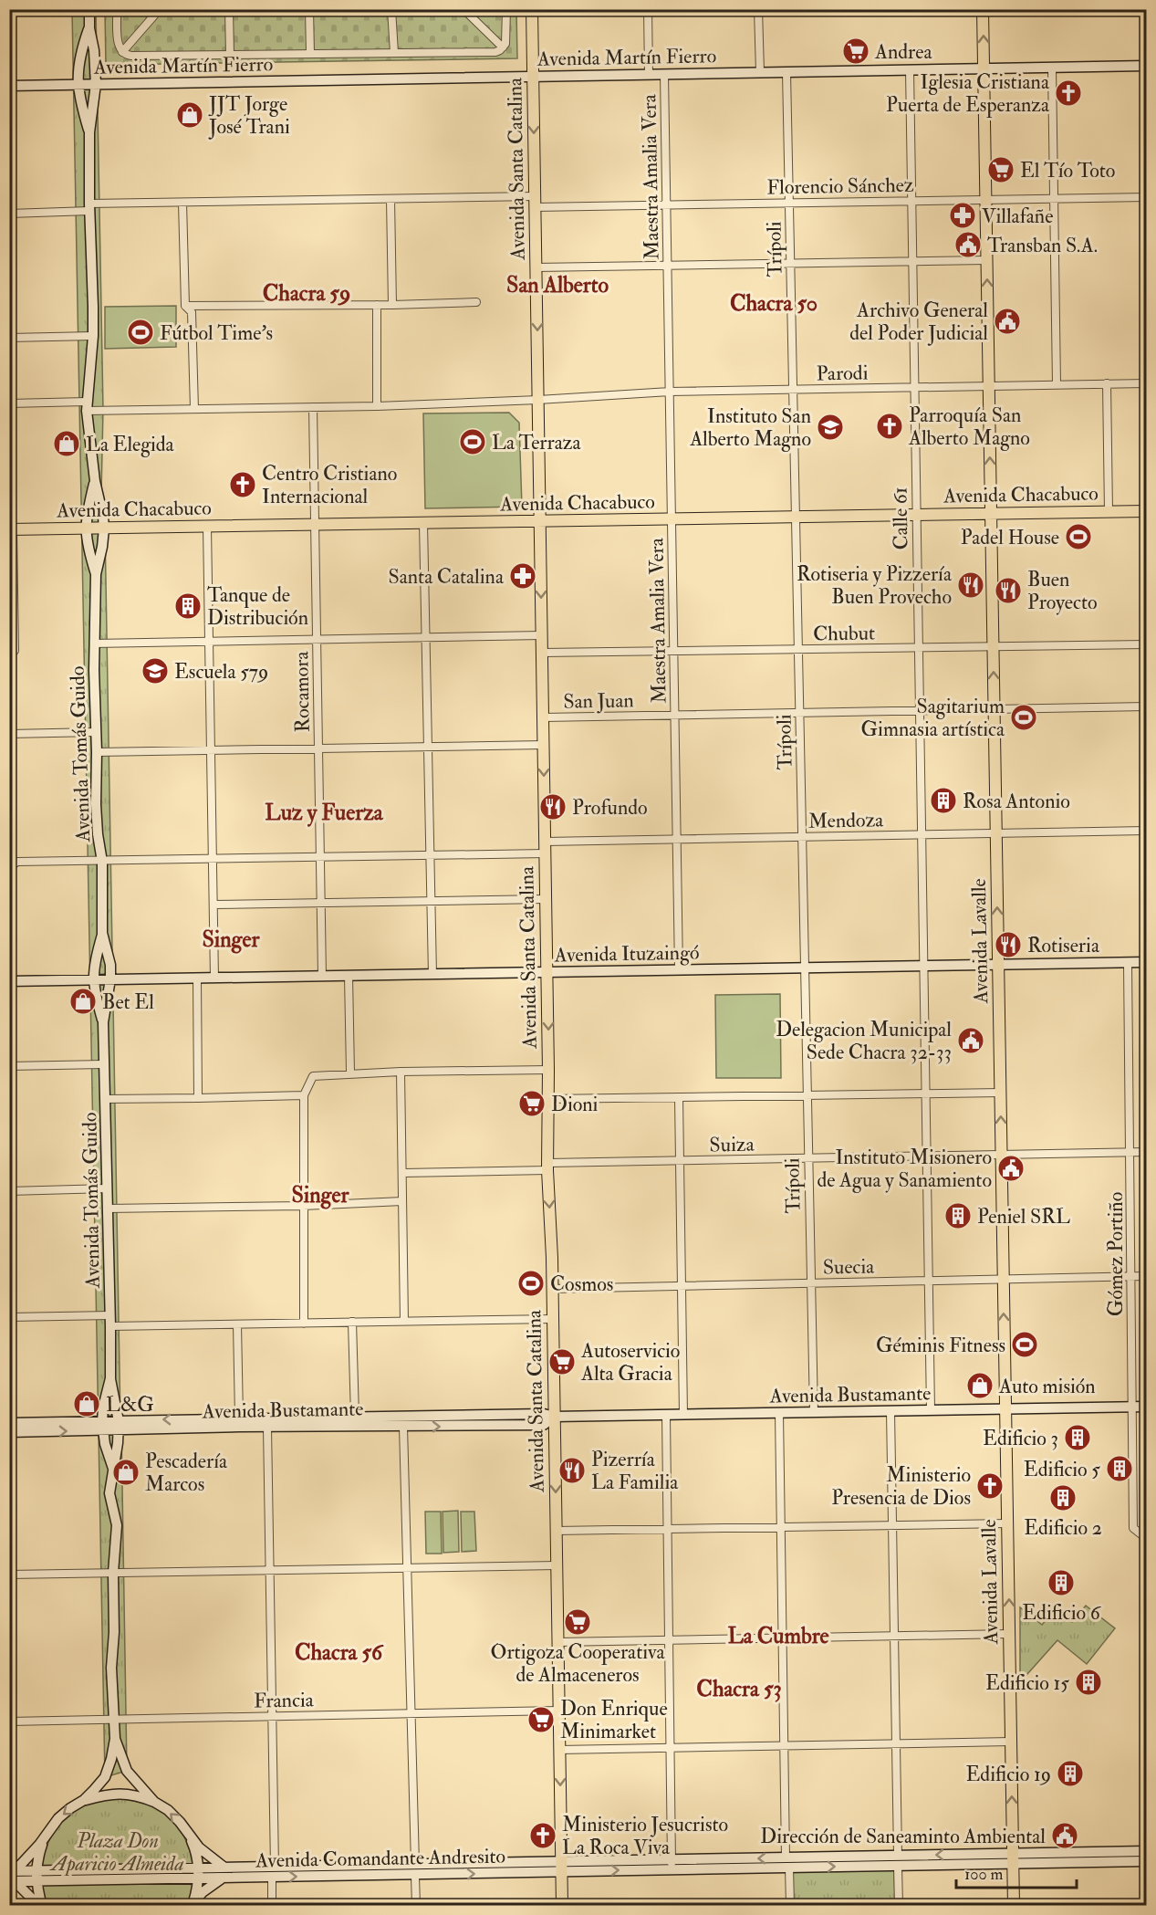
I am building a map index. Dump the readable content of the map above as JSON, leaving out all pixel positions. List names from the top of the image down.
{
  "streets": {
    "main road": [
      "Avenida Martín Fierro",
      "Avenida Santa Catalina",
      "Avenida Chacabuco",
      "Avenida Tomás Guido",
      "Avenida Lavalle",
      "Avenida Ituzaingó",
      "Avenida Bustamante",
      "Avenida Comandante Andresito"
    ],
    "street": [
      "Maestra Amalia Vera",
      "Florencio Sánchez",
      "Trípoli",
      "Parodi",
      "Calle 61",
      "Chubut",
      "Rocamora",
      "San Juan",
      "Mendoza",
      "Suiza",
      "Gómez Portiño",
      "Suecia",
      "Francia"
    ]
  },
  "crossings": [
    ["Avenida Martín Fierro", "Avenida Santa Catalina"],
    ["Avenida Martín Fierro", "Maestra Amalia Vera"],
    ["Avenida Martín Fierro", "Trípoli"],
    ["Avenida Martín Fierro", "Calle 61"],
    ["Avenida Martín Fierro", "Avenida Tomás Guido"],
    ["Avenida Martín Fierro", "Avenida Lavalle"],
    ["Avenida Santa Catalina", "Florencio Sánchez"],
    ["Avenida Santa Catalina", "Parodi"],
    ["Avenida Santa Catalina", "Avenida Chacabuco"],
    ["Avenida Santa Catalina", "Chubut"],
    ["Avenida Santa Catalina", "San Juan"],
    ["Avenida Santa Catalina", "Mendoza"],
    ["Avenida Santa Catalina", "Avenida Ituzaingó"],
    ["Avenida Santa Catalina", "Suiza"],
    ["Avenida Santa Catalina", "Suecia"],
    ["Avenida Santa Catalina", "Avenida Bustamante"],
    ["Avenida Santa Catalina", "Francia"],
    ["Avenida Santa Catalina", "Avenida Comandante Andresito"],
    ["Maestra Amalia Vera", "Florencio Sánchez"],
    ["Maestra Amalia Vera", "Parodi"],
    ["Maestra Amalia Vera", "Avenida Chacabuco"],
    ["Maestra Amalia Vera", "Chubut"],
    ["Maestra Amalia Vera", "San Juan"],
    ["Maestra Amalia Vera", "Mendoza"],
    ["Maestra Amalia Vera", "Avenida Ituzaingó"],
    ["Florencio Sánchez", "Trípoli"],
    ["Florencio Sánchez", "Calle 61"],
    ["Florencio Sánchez", "Avenida Tomás Guido"],
    ["Florencio Sánchez", "Avenida Lavalle"],
    ["Trípoli", "Parodi"],
    ["Trípoli", "Avenida Chacabuco"],
    ["Trípoli", "Chubut"],
    ["Trípoli", "San Juan"],
    ["Trípoli", "Mendoza"],
    ["Trípoli", "Avenida Ituzaingó"],
    ["Trípoli", "Suiza"],
    ["Trípoli", "Suecia"],
    ["Trípoli", "Avenida Bustamante"],
    ["Parodi", "Calle 61"],
    ["Parodi", "Rocamora"],
    ["Parodi", "Avenida Tomás Guido"],
    ["Parodi", "Avenida Lavalle"],
    ["Avenida Chacabuco", "Calle 61"],
    ["Avenida Chacabuco", "Rocamora"],
    ["Avenida Chacabuco", "Avenida Tomás Guido"],
    ["Avenida Chacabuco", "Avenida Lavalle"],
    ["Calle 61", "Chubut"],
    ["Calle 61", "San Juan"],
    ["Calle 61", "Mendoza"],
    ["Calle 61", "Avenida Ituzaingó"],
    ["Calle 61", "Suiza"],
    ["Calle 61", "Suecia"],
    ["Calle 61", "Avenida Bustamante"],
    ["Chubut", "Avenida Lavalle"],
    ["Rocamora", "Avenida Ituzaingó"],
    ["San Juan", "Avenida Lavalle"],
    ["Avenida Tomás Guido", "Avenida Ituzaingó"],
    ["Avenida Tomás Guido", "Avenida Bustamante"],
    ["Avenida Tomás Guido", "Francia"],
    ["Avenida Tomás Guido", "Avenida Comandante Andresito"],
    ["Mendoza", "Avenida Lavalle"],
    ["Avenida Lavalle", "Avenida Ituzaingó"],
    ["Avenida Lavalle", "Suiza"],
    ["Avenida Lavalle", "Suecia"],
    ["Avenida Lavalle", "Avenida Bustamante"],
    ["Avenida Lavalle", "Avenida Comandante Andresito"],
    ["Avenida Ituzaingó", "Gómez Portiño"],
    ["Suiza", "Gómez Portiño"],
    ["Gómez Portiño", "Suecia"],
    ["Gómez Portiño", "Avenida Bustamante"]
  ],
  "one_way": ["Avenida Santa Catalina", "Avenida Lavalle"],
  "districts": [
    "San Alberto",
    "Chacra 59",
    "Chacra 50",
    "Luz y Fuerza",
    "Singer",
    "Singer",
    "La Cumbre",
    "Chacra 56",
    "Chacra 53"
  ],
  "parks": ["Plaza Don Aparicio Almeida"],
  "places": {
    "supermarket": [
      "Andrea",
      "El Tío Toto",
      "Dioni",
      "Autoservicio Alta Gracia",
      "Ortigoza Cooperativa de Almaceneros",
      "Don Enrique Minimarket"
    ],
    "church": [
      "Iglesia Cristiana Puerta de Esperanza",
      "Parroquía San Alberto Magno",
      "Centro Cristiano Internacional",
      "Ministerio Presencia de Dios",
      "Ministerio Jesucristo La Roca Viva"
    ],
    "shop": [
      "JJT Jorge José Trani",
      "La Elegida",
      "Bet El",
      "Auto misión",
      "L&G",
      "Pescadería Marcos"
    ],
    "pharmacy": ["Villafañe", "Santa Catalina"],
    "public building": [
      "Transban S.A.",
      "Archivo General del Poder Judicial",
      "Delegacion Municipal Sede Chacra 32-33",
      "Instituto Misionero de Agua y Sanamiento",
      "Dirección de Saneaminto Ambiental"
    ],
    "sports": [
      "Fútbol Time's",
      "La Terraza",
      "Padel House",
      "Sagitarium Gimnasia artística",
      "Cosmos",
      "Géminis Fitness"
    ],
    "school or university": ["Instituto San Alberto Magno", "Escuela 579"],
    "restaurant": [
      "Rotiseria y Pizzería Buen Provecho",
      "Buen Proyecto",
      "Profundo",
      "Rotiseria",
      "Pizerría La Familia"
    ],
    "building": [
      "Tanque de Distribución",
      "Rosa Antonio",
      "Peniel SRL",
      "Edificio 3",
      "Edificio 5",
      "Edificio 2",
      "Edificio 6",
      "Edificio 15",
      "Edificio 19"
    ]
  },
  "scale_bar": "100 m"
}
